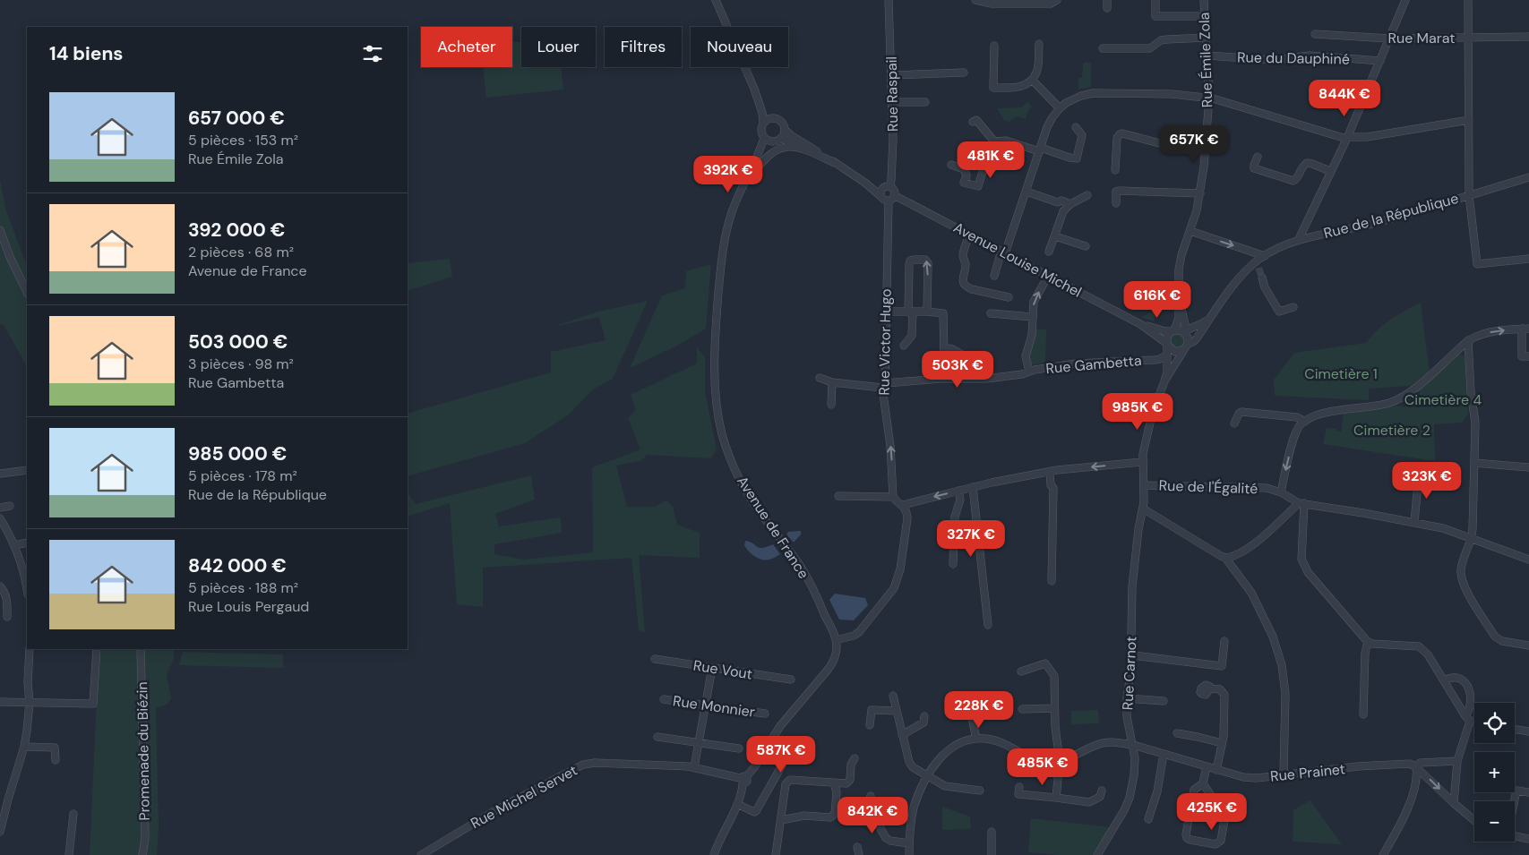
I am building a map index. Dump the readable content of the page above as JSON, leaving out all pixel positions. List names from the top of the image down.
{
  "streets": {
    "street": [
      "Rue Marat",
      "Rue du Dauphiné",
      "Rue Émile Zola",
      "Rue Raspail",
      "Rue de la République",
      "Avenue Louise Michel",
      "Rue Victor Hugo",
      "Rue Gambetta",
      "Rue de l'Égalité",
      "Avenue de France",
      "Rue Vout",
      "Rue Carnot",
      "Rue Monnier",
      "Promenade du Biézin",
      "Rue Prainet",
      "Rue Michel Servet"
    ]
  },
  "crossings": [
    ["Rue du Dauphiné", "Rue Émile Zola"],
    ["Rue Émile Zola", "Rue de la République"],
    ["Rue Émile Zola", "Avenue Louise Michel"],
    ["Rue Raspail", "Avenue Louise Michel"],
    ["Rue Raspail", "Rue Victor Hugo"],
    ["Rue de la République", "Avenue Louise Michel"],
    ["Rue de la République", "Rue Gambetta"],
    ["Rue de la République", "Rue de l'Égalité"],
    ["Rue de la République", "Rue Carnot"],
    ["Avenue Louise Michel", "Rue Victor Hugo"],
    ["Rue Victor Hugo", "Rue Gambetta"],
    ["Rue de l'Égalité", "Rue Carnot"],
    ["Avenue de France", "Rue Michel Servet"],
    ["Rue Carnot", "Rue Prainet"]
  ],
  "one_way": ["Rue Victor Hugo"],
  "parks": ["Cimetière 1", "Cimetière 4", "Cimetière 2"],
  "page": {
    "chip": [
      "Acheter",
      "Louer",
      "Filtres",
      "Nouveau"
    ],
    "heading": "14 biens",
    "price": [
      "844K €",
      "657K €",
      "481K €",
      "392K €",
      "616K €",
      "503K €",
      "985K €",
      "323K €",
      "327K €",
      "228K €",
      "587K €",
      "485K €",
      "425K €",
      "842K €"
    ],
    "list": [
      {
        "name": "657 000 €",
        "note": "5 pièces · 153 m² · Rue Émile Zola"
      },
      {
        "name": "392 000 €",
        "note": "2 pièces · 68 m² · Avenue de France"
      },
      {
        "name": "503 000 €",
        "note": "3 pièces · 98 m² · Rue Gambetta"
      },
      {
        "name": "985 000 €",
        "note": "5 pièces · 178 m² · Rue de la République"
      },
      {
        "name": "842 000 €",
        "note": "5 pièces · 188 m² · Rue Louis Pergaud"
      }
    ],
    "map_buttons": ["+", "−"]
  }
}
